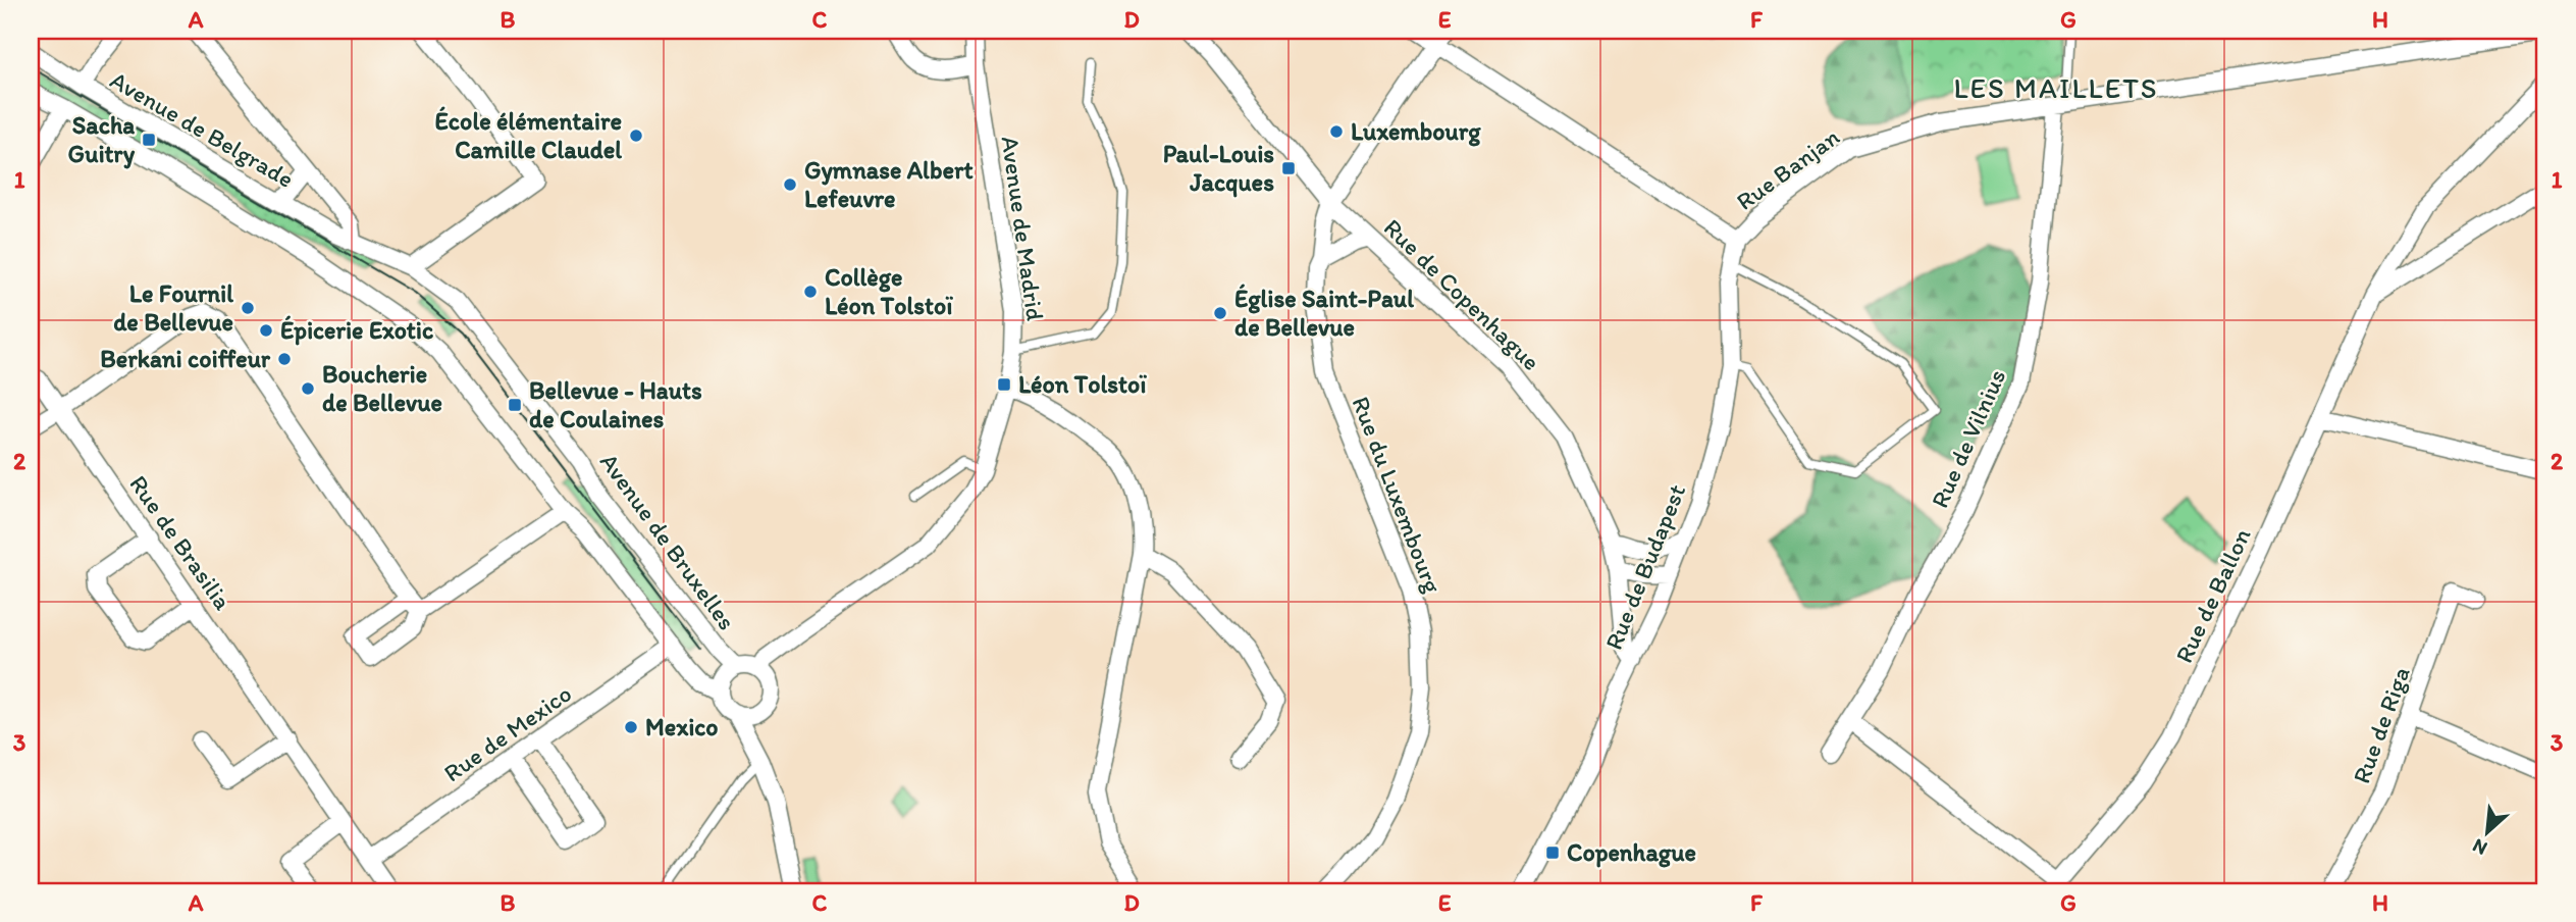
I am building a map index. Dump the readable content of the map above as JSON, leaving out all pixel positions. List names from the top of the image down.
{
  "streets": {
    "street": [
      "Avenue de Belgrade",
      "Rue Banjan",
      "Avenue de Madrid",
      "Rue de Copenhague",
      "Rue de Vilnius",
      "Rue du Luxembourg",
      "Avenue de Bruxelles",
      "Rue de Brasilia",
      "Rue de Budapest",
      "Rue de Ballon",
      "Rue de Riga",
      "Rue de Mexico"
    ]
  },
  "crossings": [
    ["Avenue de Belgrade", "Avenue de Bruxelles"],
    ["Rue Banjan", "Rue de Vilnius"],
    ["Rue Banjan", "Rue de Budapest"],
    ["Avenue de Madrid", "Avenue de Bruxelles"],
    ["Rue de Copenhague", "Rue du Luxembourg"],
    ["Rue de Copenhague", "Rue de Budapest"],
    ["Rue de Brasilia", "Rue de Mexico"]
  ],
  "districts": ["LES MAILLETS"],
  "places": {
    "other": [
      "Luxembourg",
      "École élémentaire Camille Claudel",
      "Gymnase Albert Lefeuvre",
      "Collège Léon Tolstoï",
      "Le Fournil de Bellevue",
      "Église Saint-Paul de Bellevue",
      "Épicerie Exotic",
      "Berkani coiffeur",
      "Boucherie de Bellevue",
      "Mexico"
    ],
    "transit": [
      "Sacha Guitry",
      "Paul-Louis Jacques",
      "Léon Tolstoï",
      "Bellevue - Hauts de Coulaines",
      "Copenhague"
    ]
  },
  "north": "bottom left",
  "grid": {
    "columns": [
      "A",
      "B",
      "C",
      "D",
      "E",
      "F",
      "G",
      "H"
    ],
    "rows": ["1", "2", "3"]
  }
}
